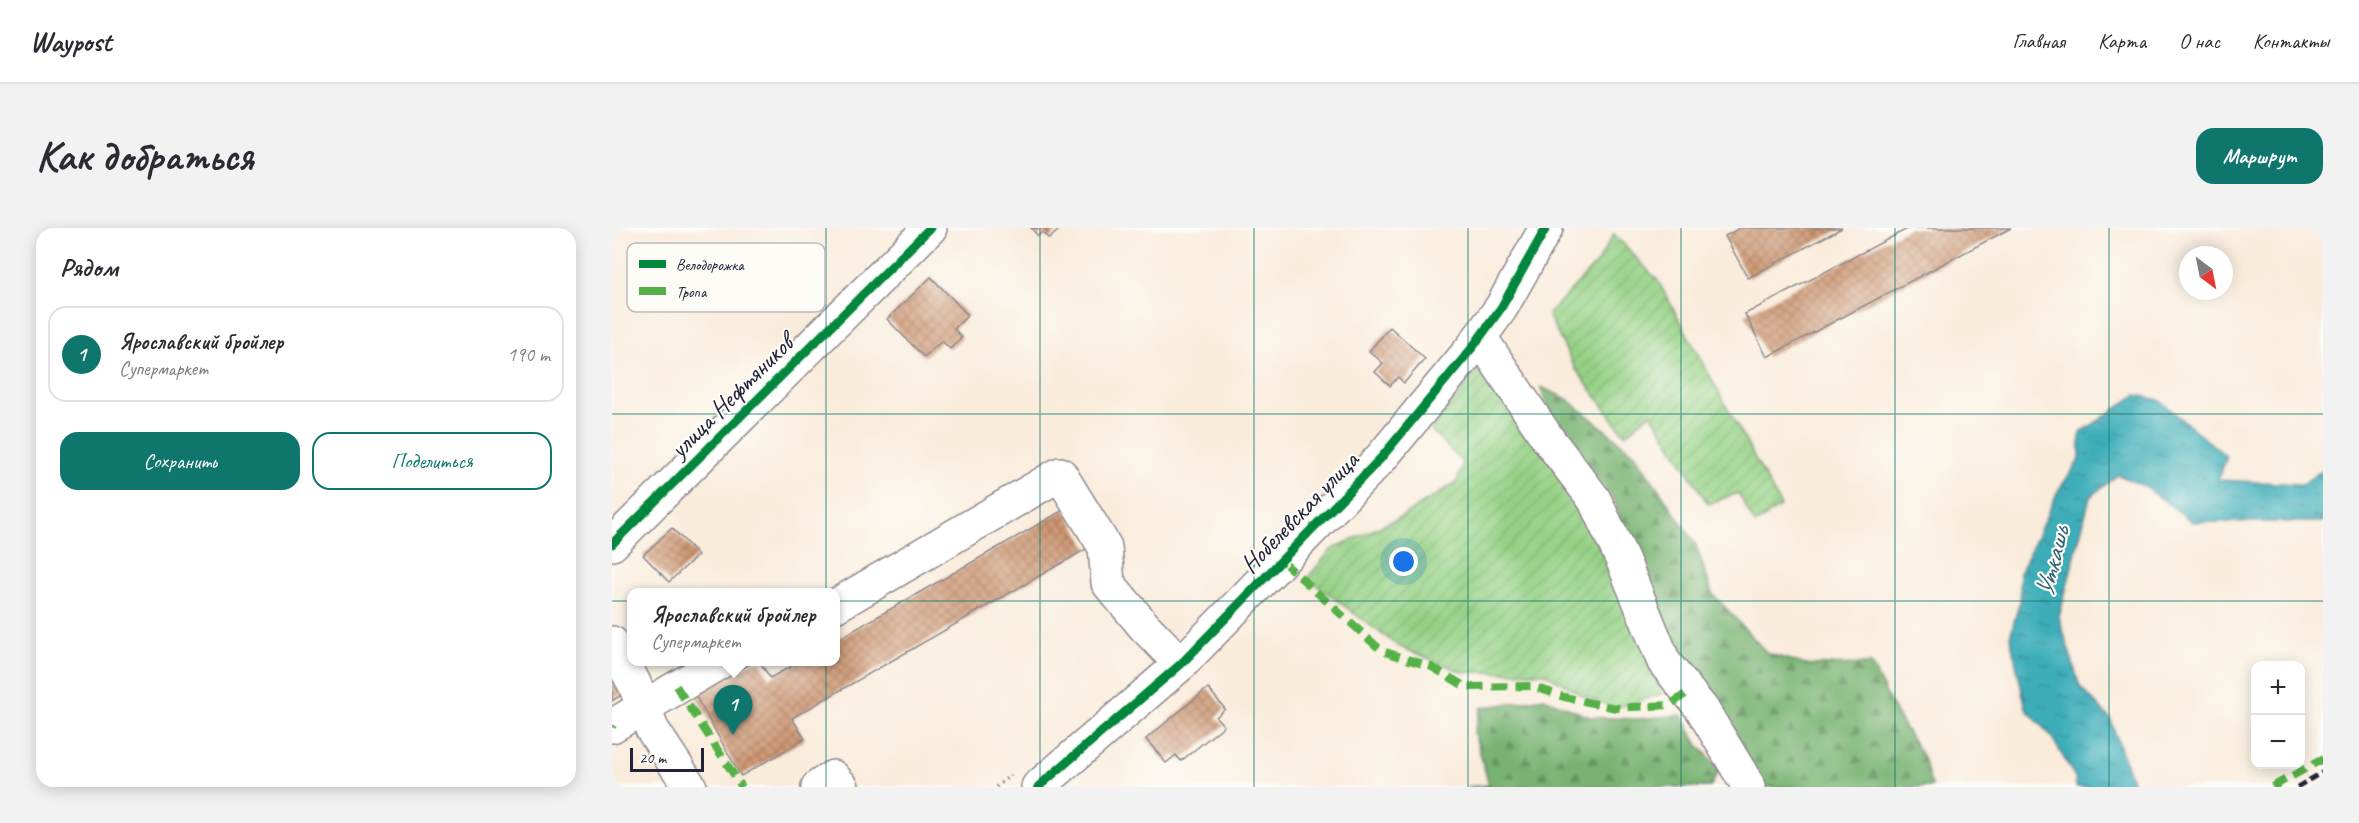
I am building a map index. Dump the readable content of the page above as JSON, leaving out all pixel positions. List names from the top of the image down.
{
  "streets": {
    "street": ["улица Нефтяников", "Нобелевская улица"]
  },
  "water": ["Уткашь"],
  "legend": ["Велодорожка", "Тропа"],
  "scale_bar": "20 m",
  "north": "bottom right",
  "page": {
    "header": "Waypost",
    "nav": [
      "Главная",
      "Карта",
      "О нас",
      "Контакты"
    ],
    "buttons": [
      "Маршрут",
      ["Сохранить", "Поделиться"]
    ],
    "title": "Как добраться",
    "heading": "Рядом",
    "list": [
      {
        "mark": "1",
        "name": "Ярославский бройлер",
        "note": "Супермаркет",
        "value": "190 m"
      }
    ],
    "popup": ["Ярославский бройлер", "Супермаркет"],
    "map_buttons": ["+", "−"],
    "pins": "1",
    "scale": "20 m"
  }
}
